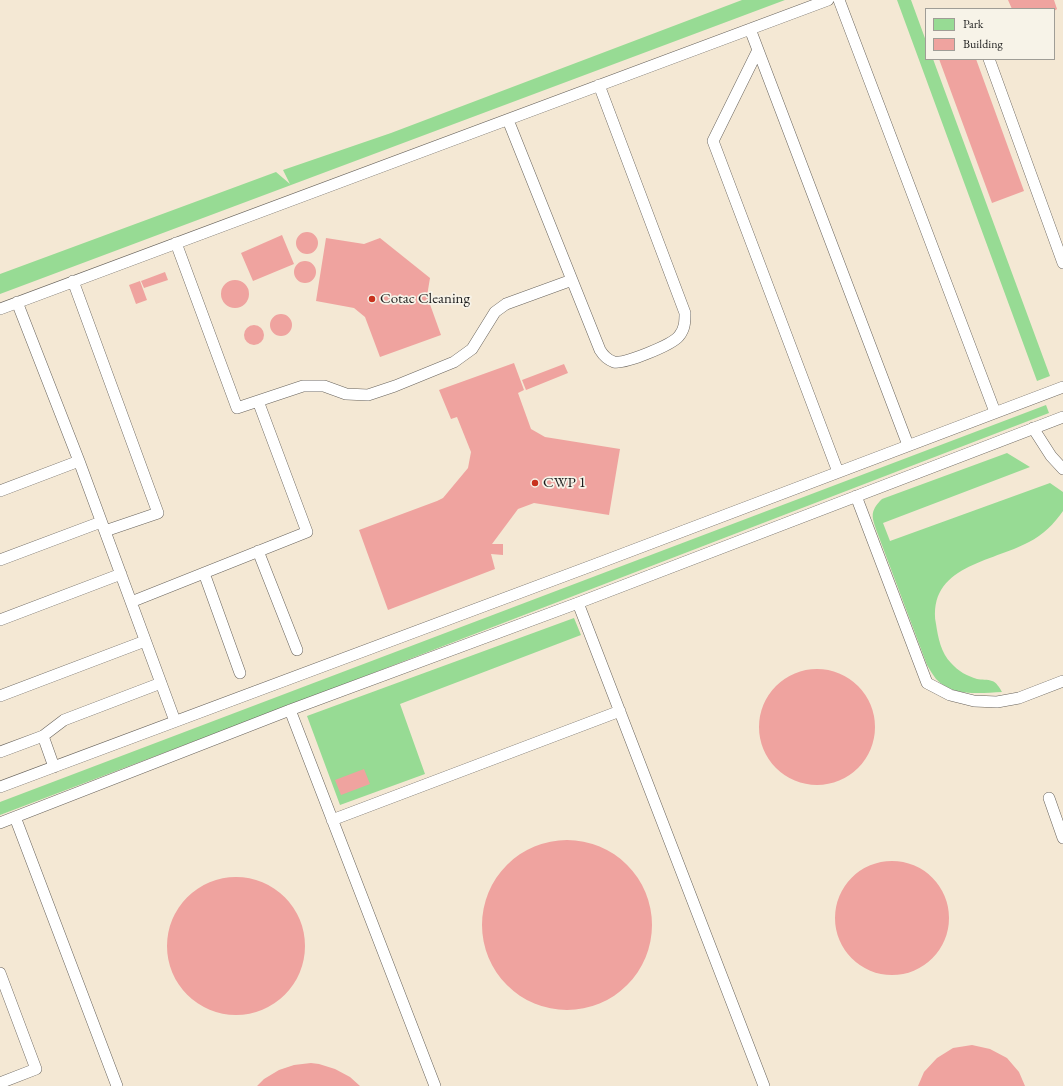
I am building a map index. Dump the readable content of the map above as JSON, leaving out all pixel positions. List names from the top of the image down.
{
  "places": ["Cotac Cleaning", "CWP 1"],
  "legend": ["Park", "Building"]
}
